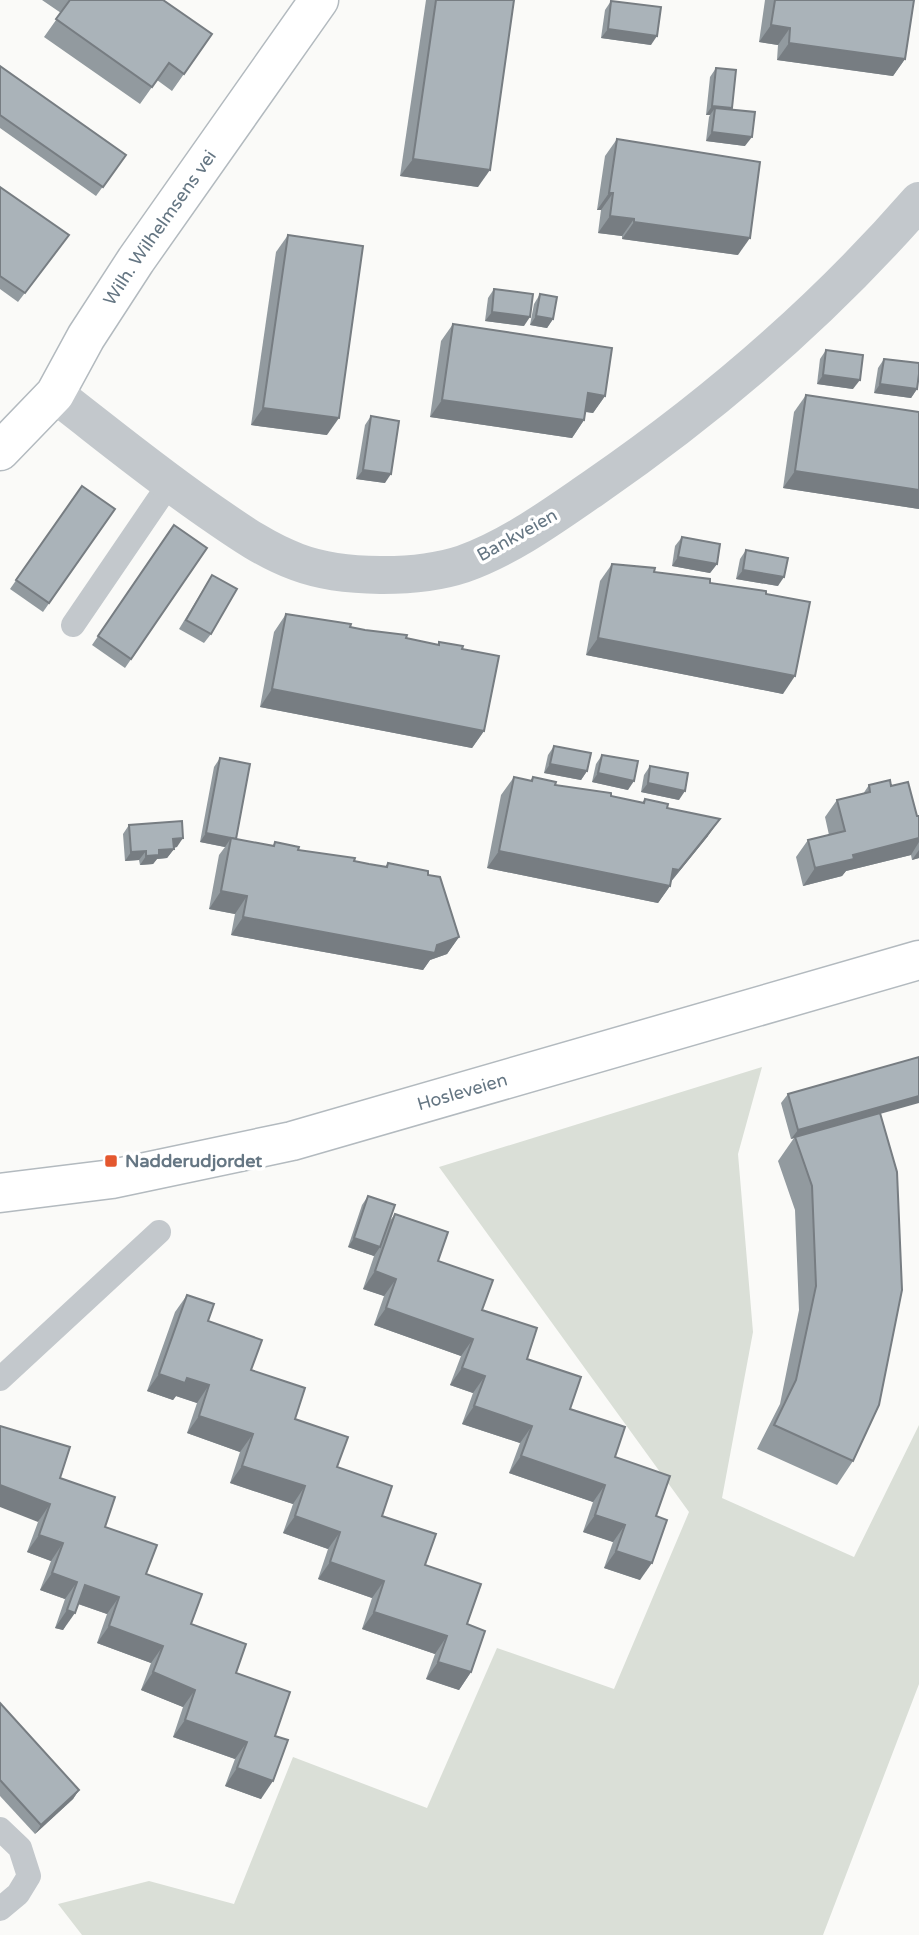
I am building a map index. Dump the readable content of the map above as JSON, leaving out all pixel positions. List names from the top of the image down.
{
  "streets": {
    "street": ["Wilh. Wilhelmsens vei", "Bankveien", "Hosleveien"]
  },
  "crossings": [
    ["Wilh. Wilhelmsens vei", "Bankveien"]
  ],
  "places": {
    "transit": ["Nadderudjordet"]
  }
}
